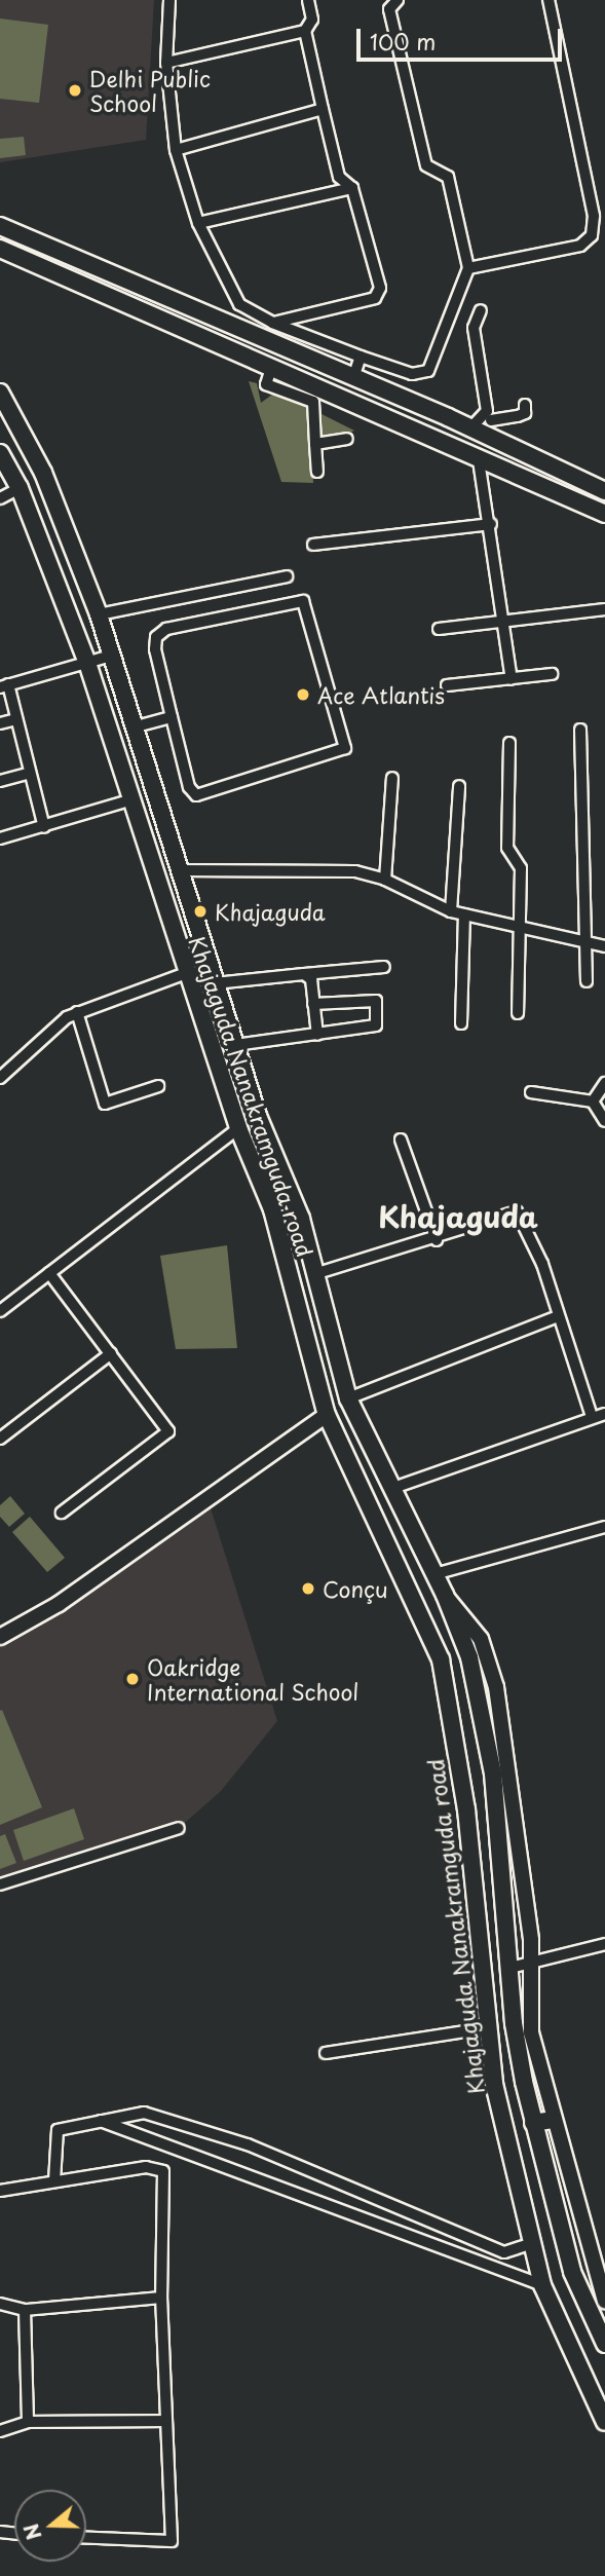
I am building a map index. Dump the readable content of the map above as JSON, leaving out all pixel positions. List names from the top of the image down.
{
  "streets": {
    "main road": ["Khajaguda Nanakramguda road"]
  },
  "districts": ["Khajaguda"],
  "places": [
    "Delhi Public School",
    "Ace Atlantis",
    "Khajaguda",
    "Conçu",
    "Oakridge International School"
  ],
  "scale_bar": "100 m",
  "north": "left"
}
